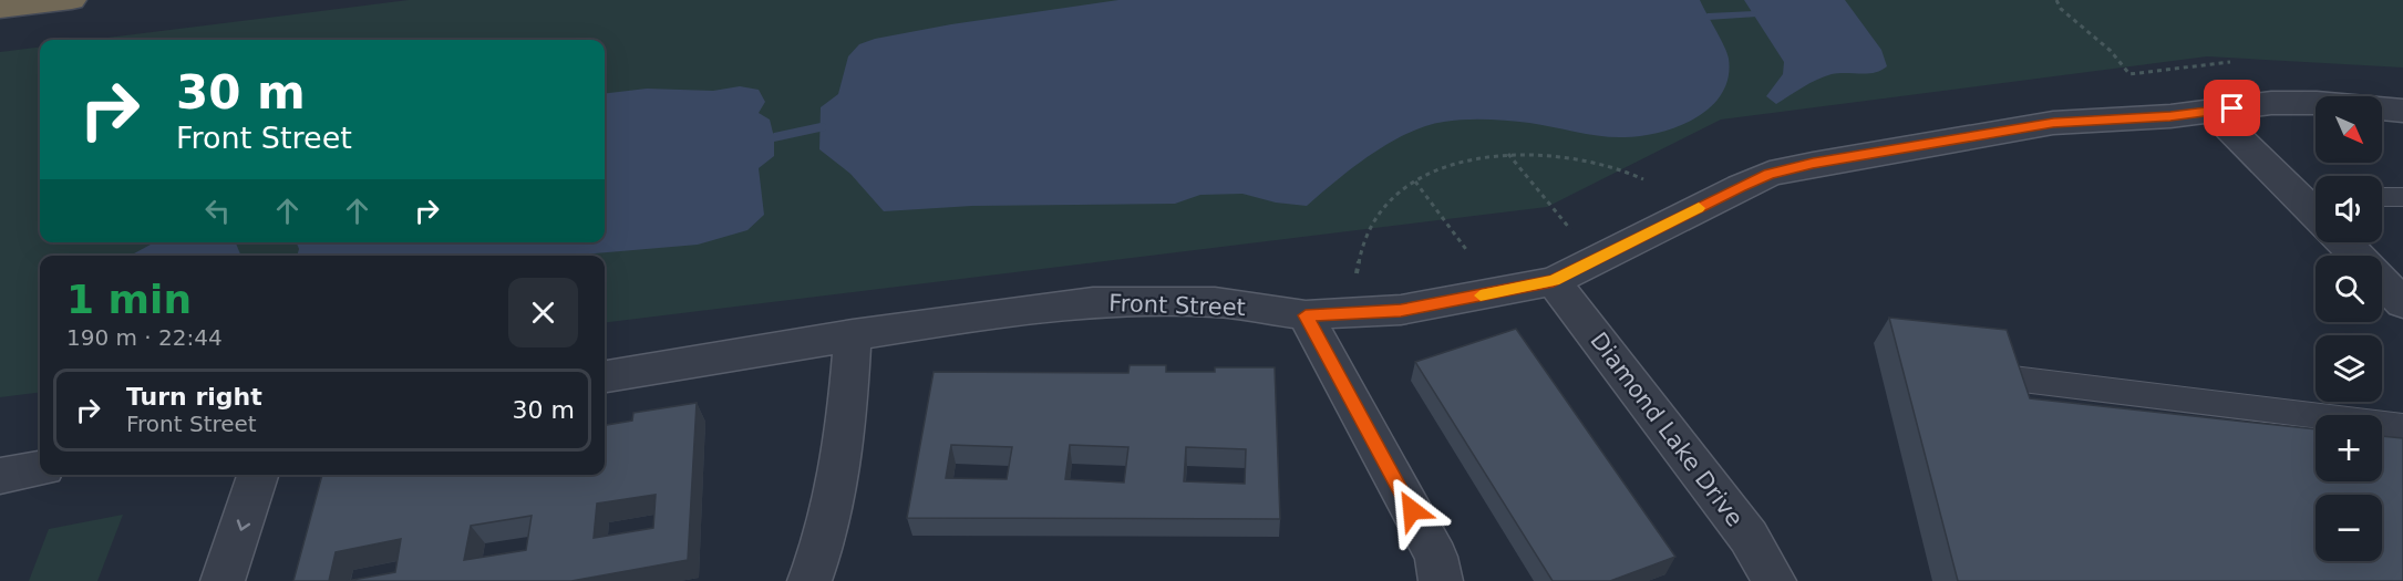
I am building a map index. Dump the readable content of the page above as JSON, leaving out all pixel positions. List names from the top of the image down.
{
  "streets": {
    "street": ["Front Street", "Diamond Lake Drive"]
  },
  "crossings": [
    ["Front Street", "Diamond Lake Drive"]
  ],
  "north": "bottom right",
  "page": {
    "turn": ["30 m", "Front Street"],
    "map_buttons": ["+", "−"],
    "heading": ["1 min", "190 m · 22:44"],
    "list": [
      {
        "name": "Turn right",
        "note": "Front Street",
        "value": "30 m"
      }
    ]
  }
}
